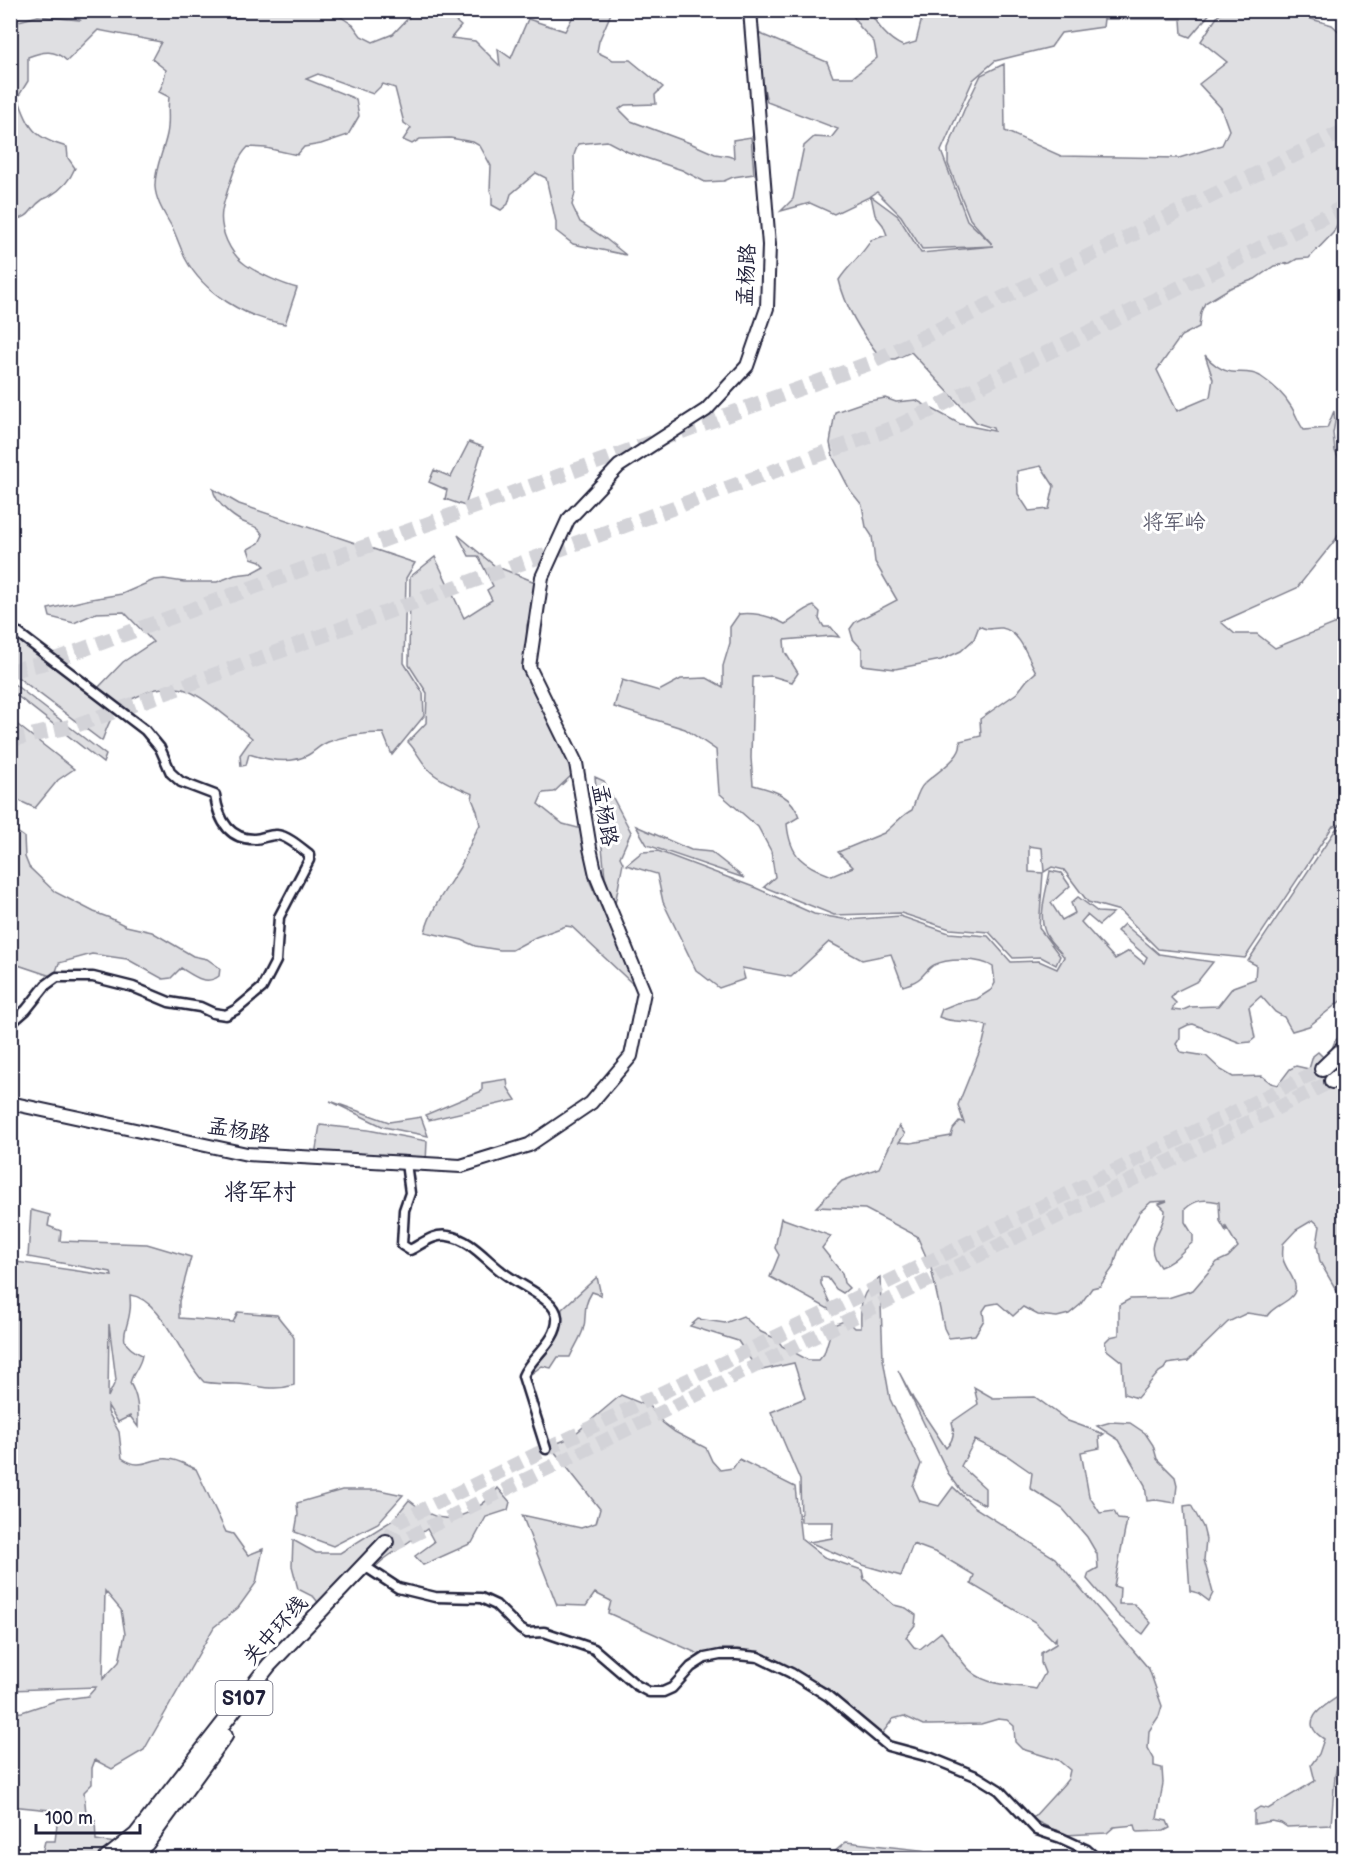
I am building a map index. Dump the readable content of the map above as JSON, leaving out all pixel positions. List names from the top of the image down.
{
  "streets": {
    "highway": ["关中环线", "S107"],
    "main road": ["孟杨路"]
  },
  "districts": ["将军村"],
  "parks": ["将军岭"],
  "scale_bar": "100 m"
}
